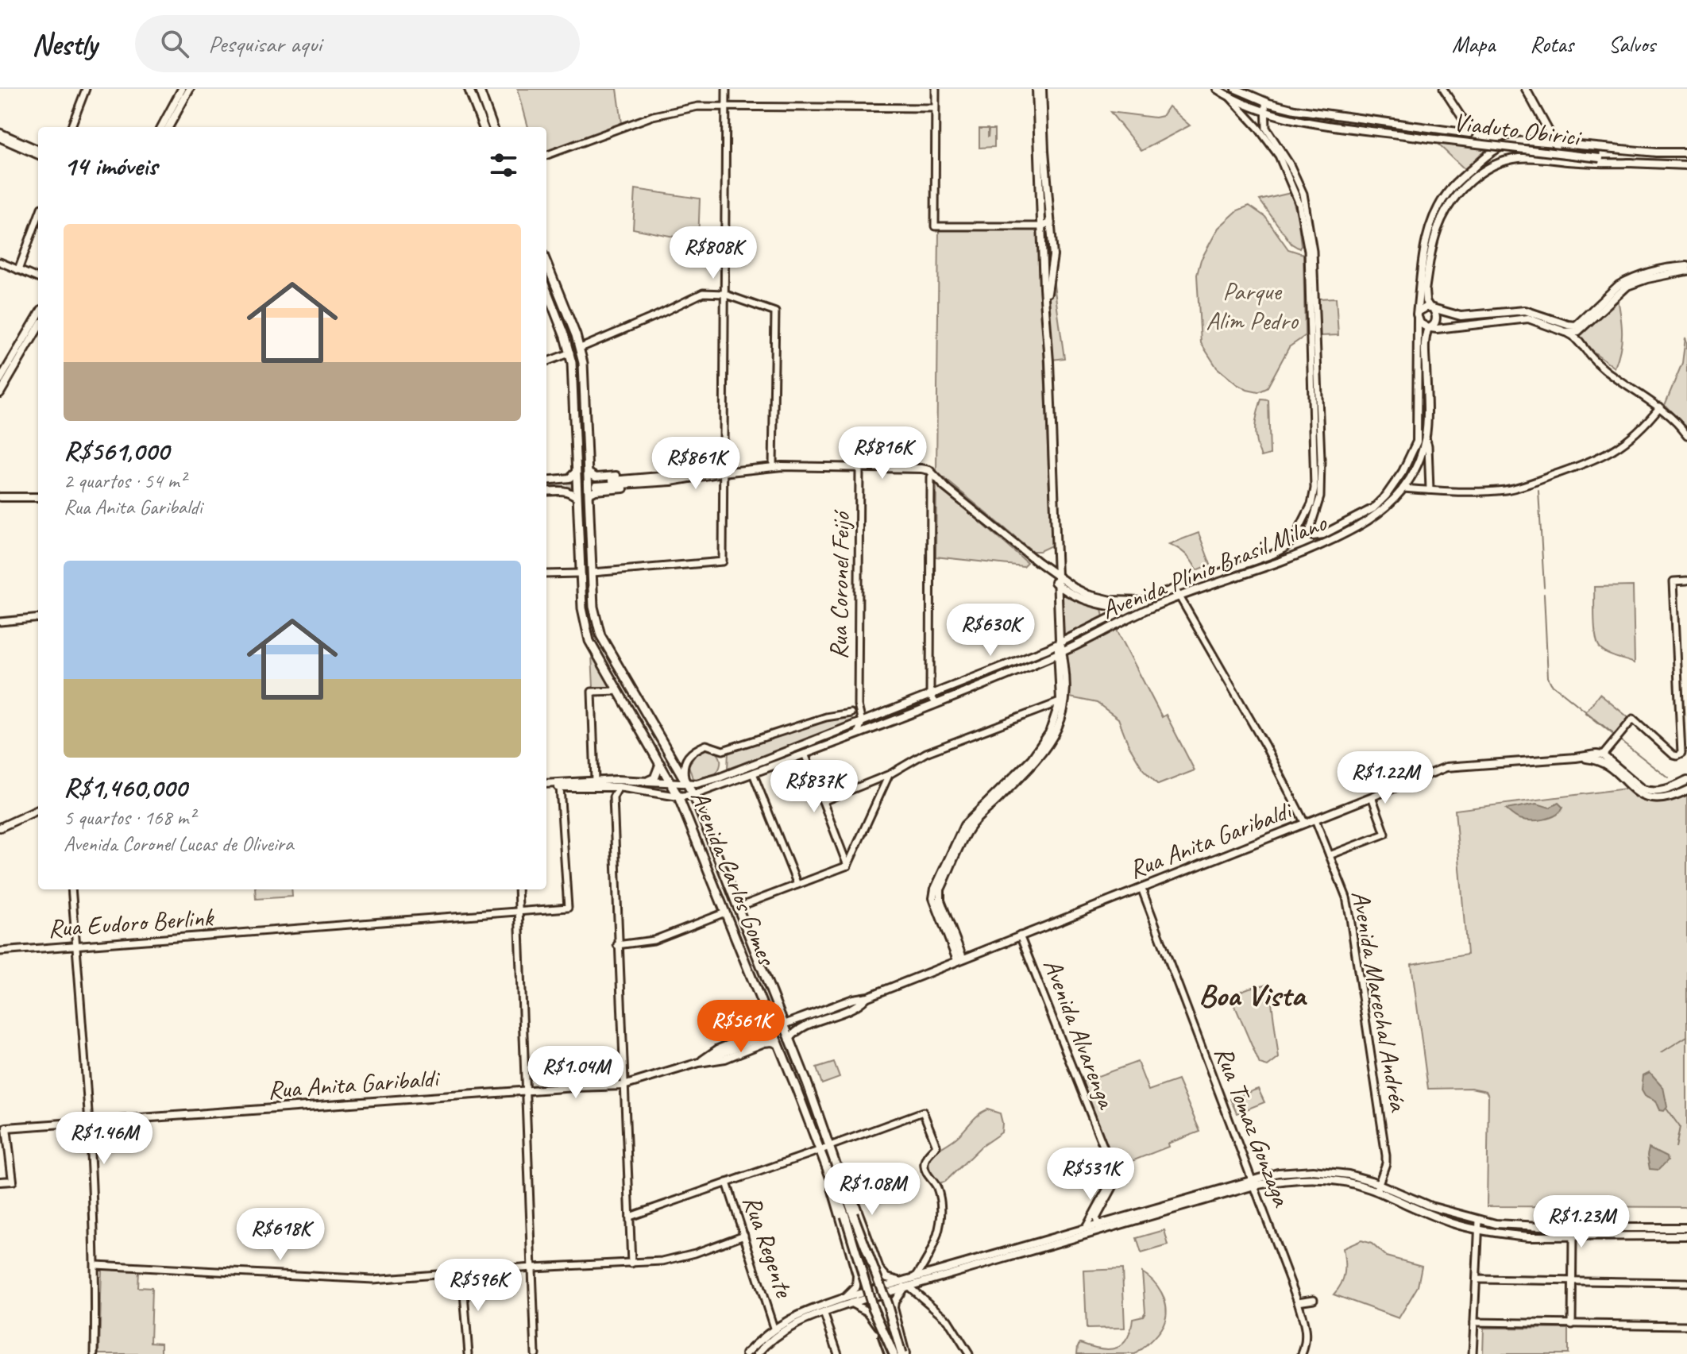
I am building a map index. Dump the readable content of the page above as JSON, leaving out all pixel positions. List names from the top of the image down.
{
  "streets": {
    "main road": [
      "Viaduto Obirici",
      "Avenida Plínio Brasil Milano",
      "Rua Anita Garibaldi",
      "Avenida Carlos Gomes"
    ],
    "street": [
      "Rua Coronel Feijó",
      "Rua Eudoro Berlink",
      "Avenida Marechal Andréa",
      "Avenida Alvarenga",
      "Rua Tomaz Gonzaga",
      "Rua Regente"
    ]
  },
  "crossings": [
    ["Avenida Plínio Brasil Milano", "Rua Coronel Feijó"],
    ["Avenida Plínio Brasil Milano", "Avenida Carlos Gomes"],
    ["Avenida Plínio Brasil Milano", "Rua Eudoro Berlink"],
    ["Rua Anita Garibaldi", "Avenida Carlos Gomes"],
    ["Rua Anita Garibaldi", "Avenida Marechal Andréa"],
    ["Rua Anita Garibaldi", "Avenida Alvarenga"],
    ["Rua Anita Garibaldi", "Rua Tomaz Gonzaga"]
  ],
  "districts": ["Boa Vista"],
  "parks": ["Parque Alim Pedro"],
  "page": {
    "header": "Nestly",
    "search": "Pesquisar aqui",
    "nav": ["Mapa", "Rotas", "Salvos"],
    "heading": "14 imóveis",
    "list": [
      {
        "name": "R$561,000",
        "note": "2 quartos · 54 m² · Rua Anita Garibaldi"
      },
      {
        "name": "R$1,460,000",
        "note": "5 quartos · 168 m² · Avenida Coronel Lucas de Oliveira"
      }
    ],
    "price": [
      "R$808K",
      "R$816K",
      "R$861K",
      "R$630K",
      "R$1.22M",
      "R$837K",
      "R$561K",
      "R$1.04M",
      "R$1.46M",
      "R$531K",
      "R$1.08M",
      "R$1.23M",
      "R$618K",
      "R$596K"
    ]
  }
}
